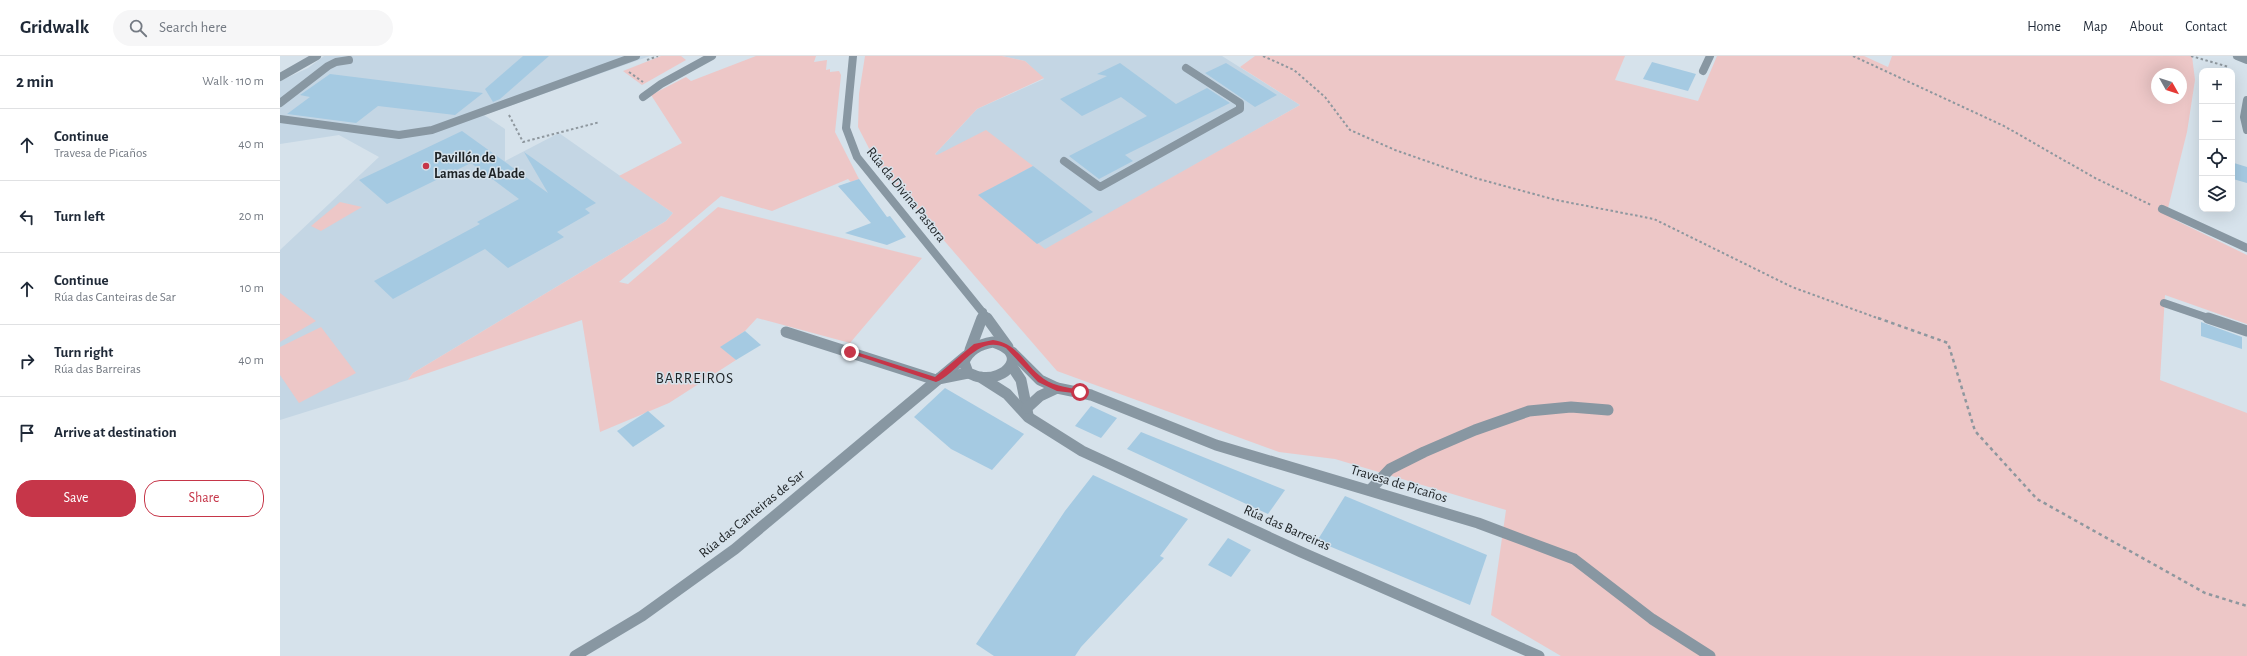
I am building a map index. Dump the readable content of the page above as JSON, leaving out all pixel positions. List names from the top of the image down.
{
  "streets": {
    "street": [
      "Rúa da Divina Pastora",
      "Travesa de Picaños",
      "Rúa das Canteiras de Sar",
      "Rúa das Barreiras"
    ]
  },
  "crossings": [
    ["Rúa da Divina Pastora", "Travesa de Picaños"],
    ["Rúa da Divina Pastora", "Rúa das Canteiras de Sar"],
    ["Rúa da Divina Pastora", "Rúa das Barreiras"],
    ["Travesa de Picaños", "Rúa das Canteiras de Sar"],
    ["Travesa de Picaños", "Rúa das Barreiras"],
    ["Rúa das Canteiras de Sar", "Rúa das Barreiras"]
  ],
  "districts": ["BARREIROS"],
  "places": ["Pavillón de Lamas de Abade"],
  "north": "bottom right",
  "page": {
    "header": "Gridwalk",
    "search": "Search here",
    "nav": [
      "Home",
      "Map",
      "About",
      "Contact"
    ],
    "heading": ["2 min", "Walk · 110 m"],
    "map_buttons": ["+", "−"],
    "list": [
      ["Continue", "Travesa de Picaños", "40 m"],
      ["Turn left", "20 m"],
      ["Continue", "Rúa das Canteiras de Sar", "10 m"],
      ["Turn right", "Rúa das Barreiras", "40 m"],
      "Arrive at destination"
    ],
    "buttons": ["Save", "Share"]
  }
}
